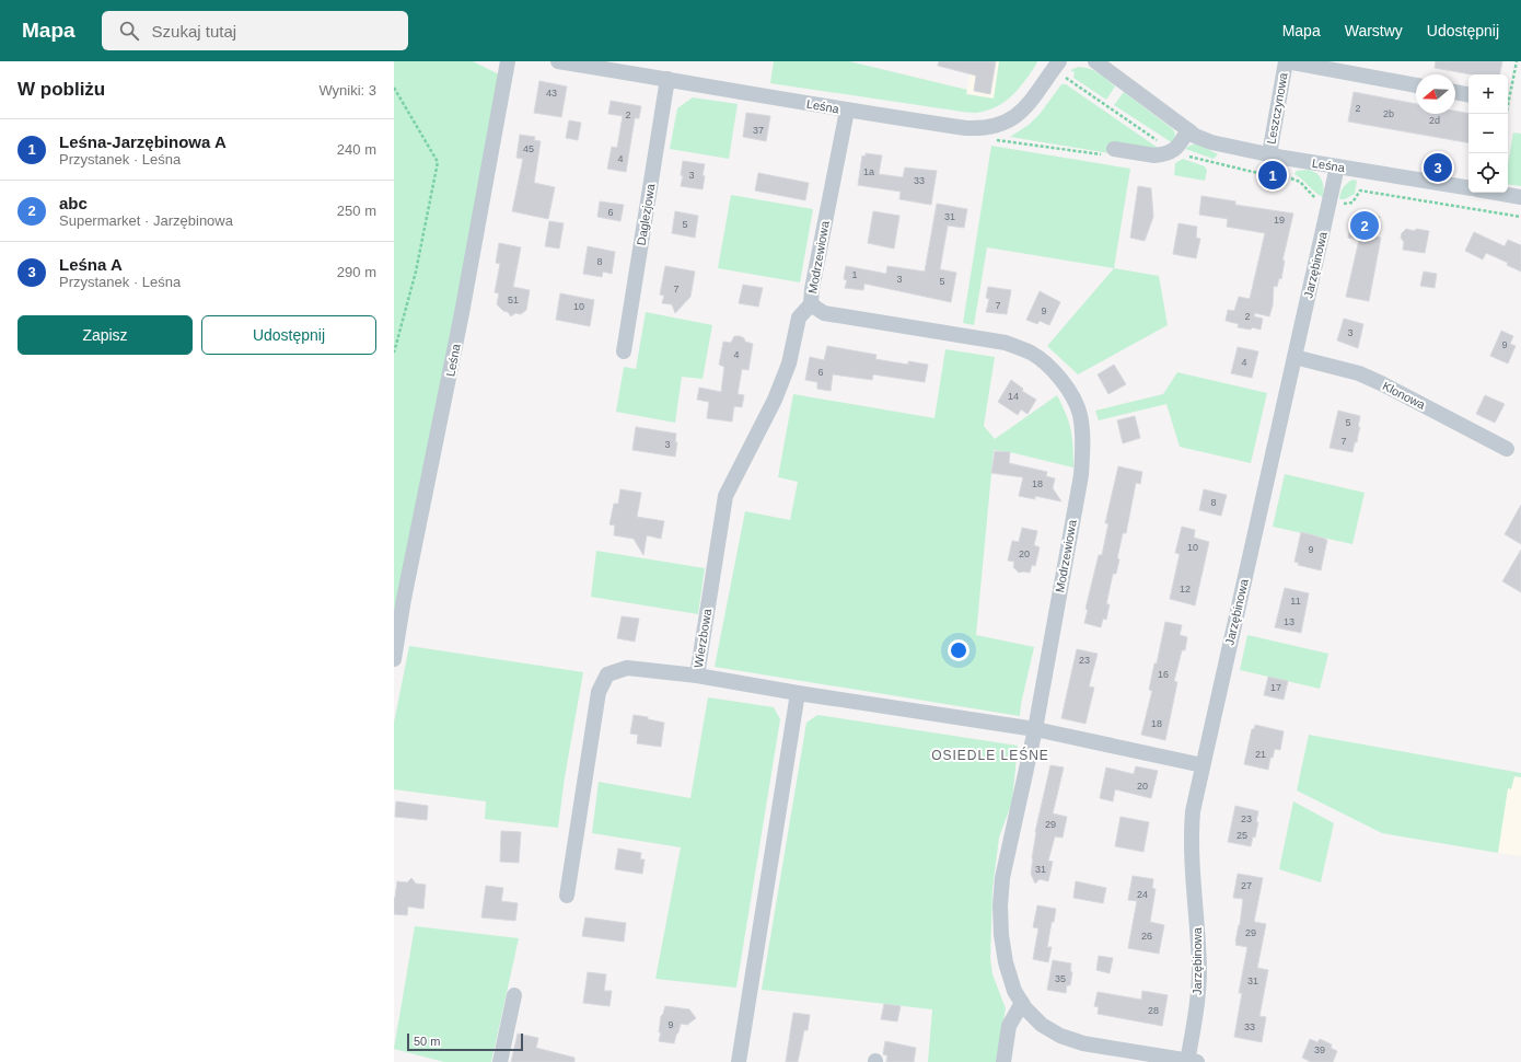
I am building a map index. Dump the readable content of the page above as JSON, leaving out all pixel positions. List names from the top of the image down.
{
  "streets": {
    "street": [
      "Leśna",
      "Leszczynowa",
      "Daglezjowa",
      "Modrzewiowa",
      "Jarzębinowa",
      "Klonowa",
      "Wierzbowa"
    ]
  },
  "crossings": [
    ["Leśna", "Leszczynowa"],
    ["Leśna", "Daglezjowa"],
    ["Leśna", "Modrzewiowa"],
    ["Leśna", "Jarzębinowa"],
    ["Modrzewiowa", "Jarzębinowa"],
    ["Modrzewiowa", "Wierzbowa"],
    ["Jarzębinowa", "Klonowa"]
  ],
  "districts": ["OSIEDLE LEŚNE"],
  "house_numbers": [
    "43",
    "2",
    "2b",
    "2",
    "2d",
    "37",
    "45",
    "4",
    "1a",
    "3",
    "33",
    "6",
    "31",
    "19",
    "5",
    "8",
    "1",
    "3",
    "5",
    "7",
    "51",
    "7",
    "10",
    "9",
    "2",
    "3",
    "9",
    "4",
    "4",
    "6",
    "14",
    "5",
    "7",
    "3",
    "18",
    "8",
    "10",
    "9",
    "20",
    "12",
    "11",
    "13",
    "23",
    "16",
    "17",
    "18",
    "21",
    "20",
    "23",
    "29",
    "25",
    "31",
    "27",
    "24",
    "29",
    "26",
    "35",
    "31",
    "28",
    "9",
    "33",
    "39"
  ],
  "scale_bar": "50 m",
  "north": "left",
  "page": {
    "header": "Mapa",
    "search": "Szukaj tutaj",
    "nav": ["Mapa", "Warstwy", "Udostępnij"],
    "heading": ["W pobliżu", "Wyniki: 3"],
    "map_buttons": ["+", "−"],
    "list": [
      {
        "mark": "1",
        "name": "Leśna-Jarzębinowa A",
        "note": "Przystanek · Leśna",
        "value": "240 m"
      },
      {
        "mark": "2",
        "name": "abc",
        "note": "Supermarket · Jarzębinowa",
        "value": "250 m"
      },
      {
        "mark": "3",
        "name": "Leśna A",
        "note": "Przystanek · Leśna",
        "value": "290 m"
      }
    ],
    "pins": ["3", "1", "2"],
    "buttons": ["Zapisz", "Udostępnij"],
    "scale": "50 m"
  }
}
